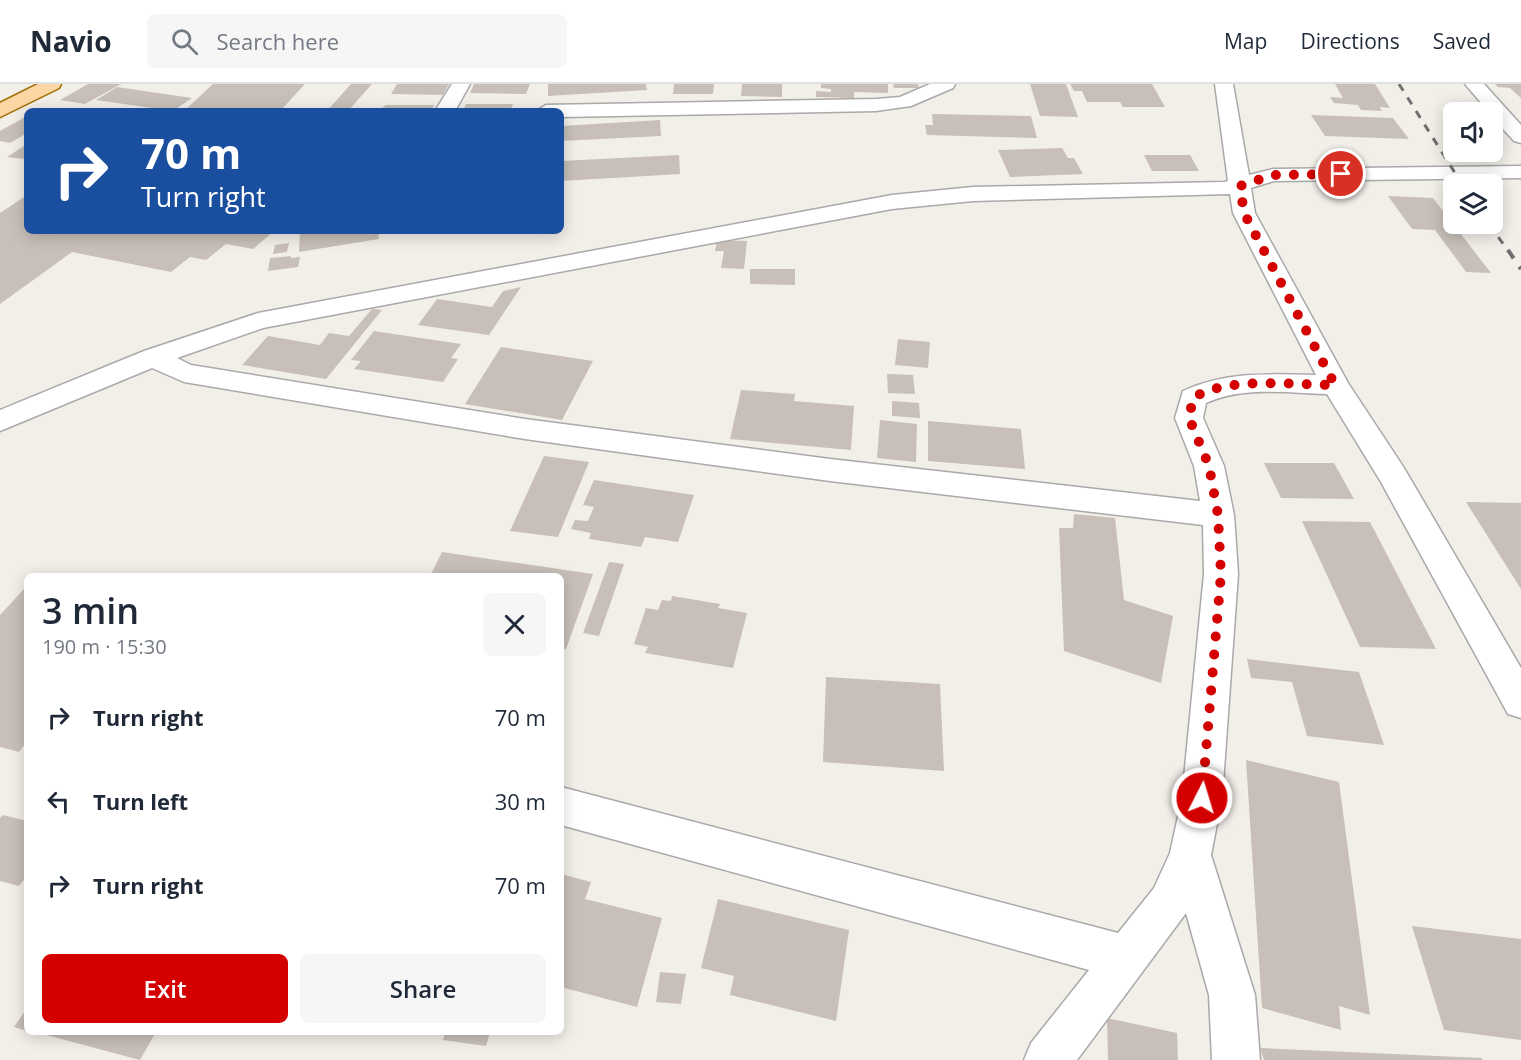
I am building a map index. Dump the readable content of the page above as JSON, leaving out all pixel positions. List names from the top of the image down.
{
  "page": {
    "header": "Navio",
    "search": "Search here",
    "nav": ["Map", "Directions", "Saved"],
    "turn": ["70 m", "Turn right"],
    "heading": ["3 min", "190 m · 15:30"],
    "list": [
      {
        "name": "Turn right",
        "value": "70 m"
      },
      {
        "name": "Turn left",
        "value": "30 m"
      },
      {
        "name": "Turn right",
        "value": "70 m"
      }
    ],
    "buttons": ["Exit", "Share"]
  }
}
